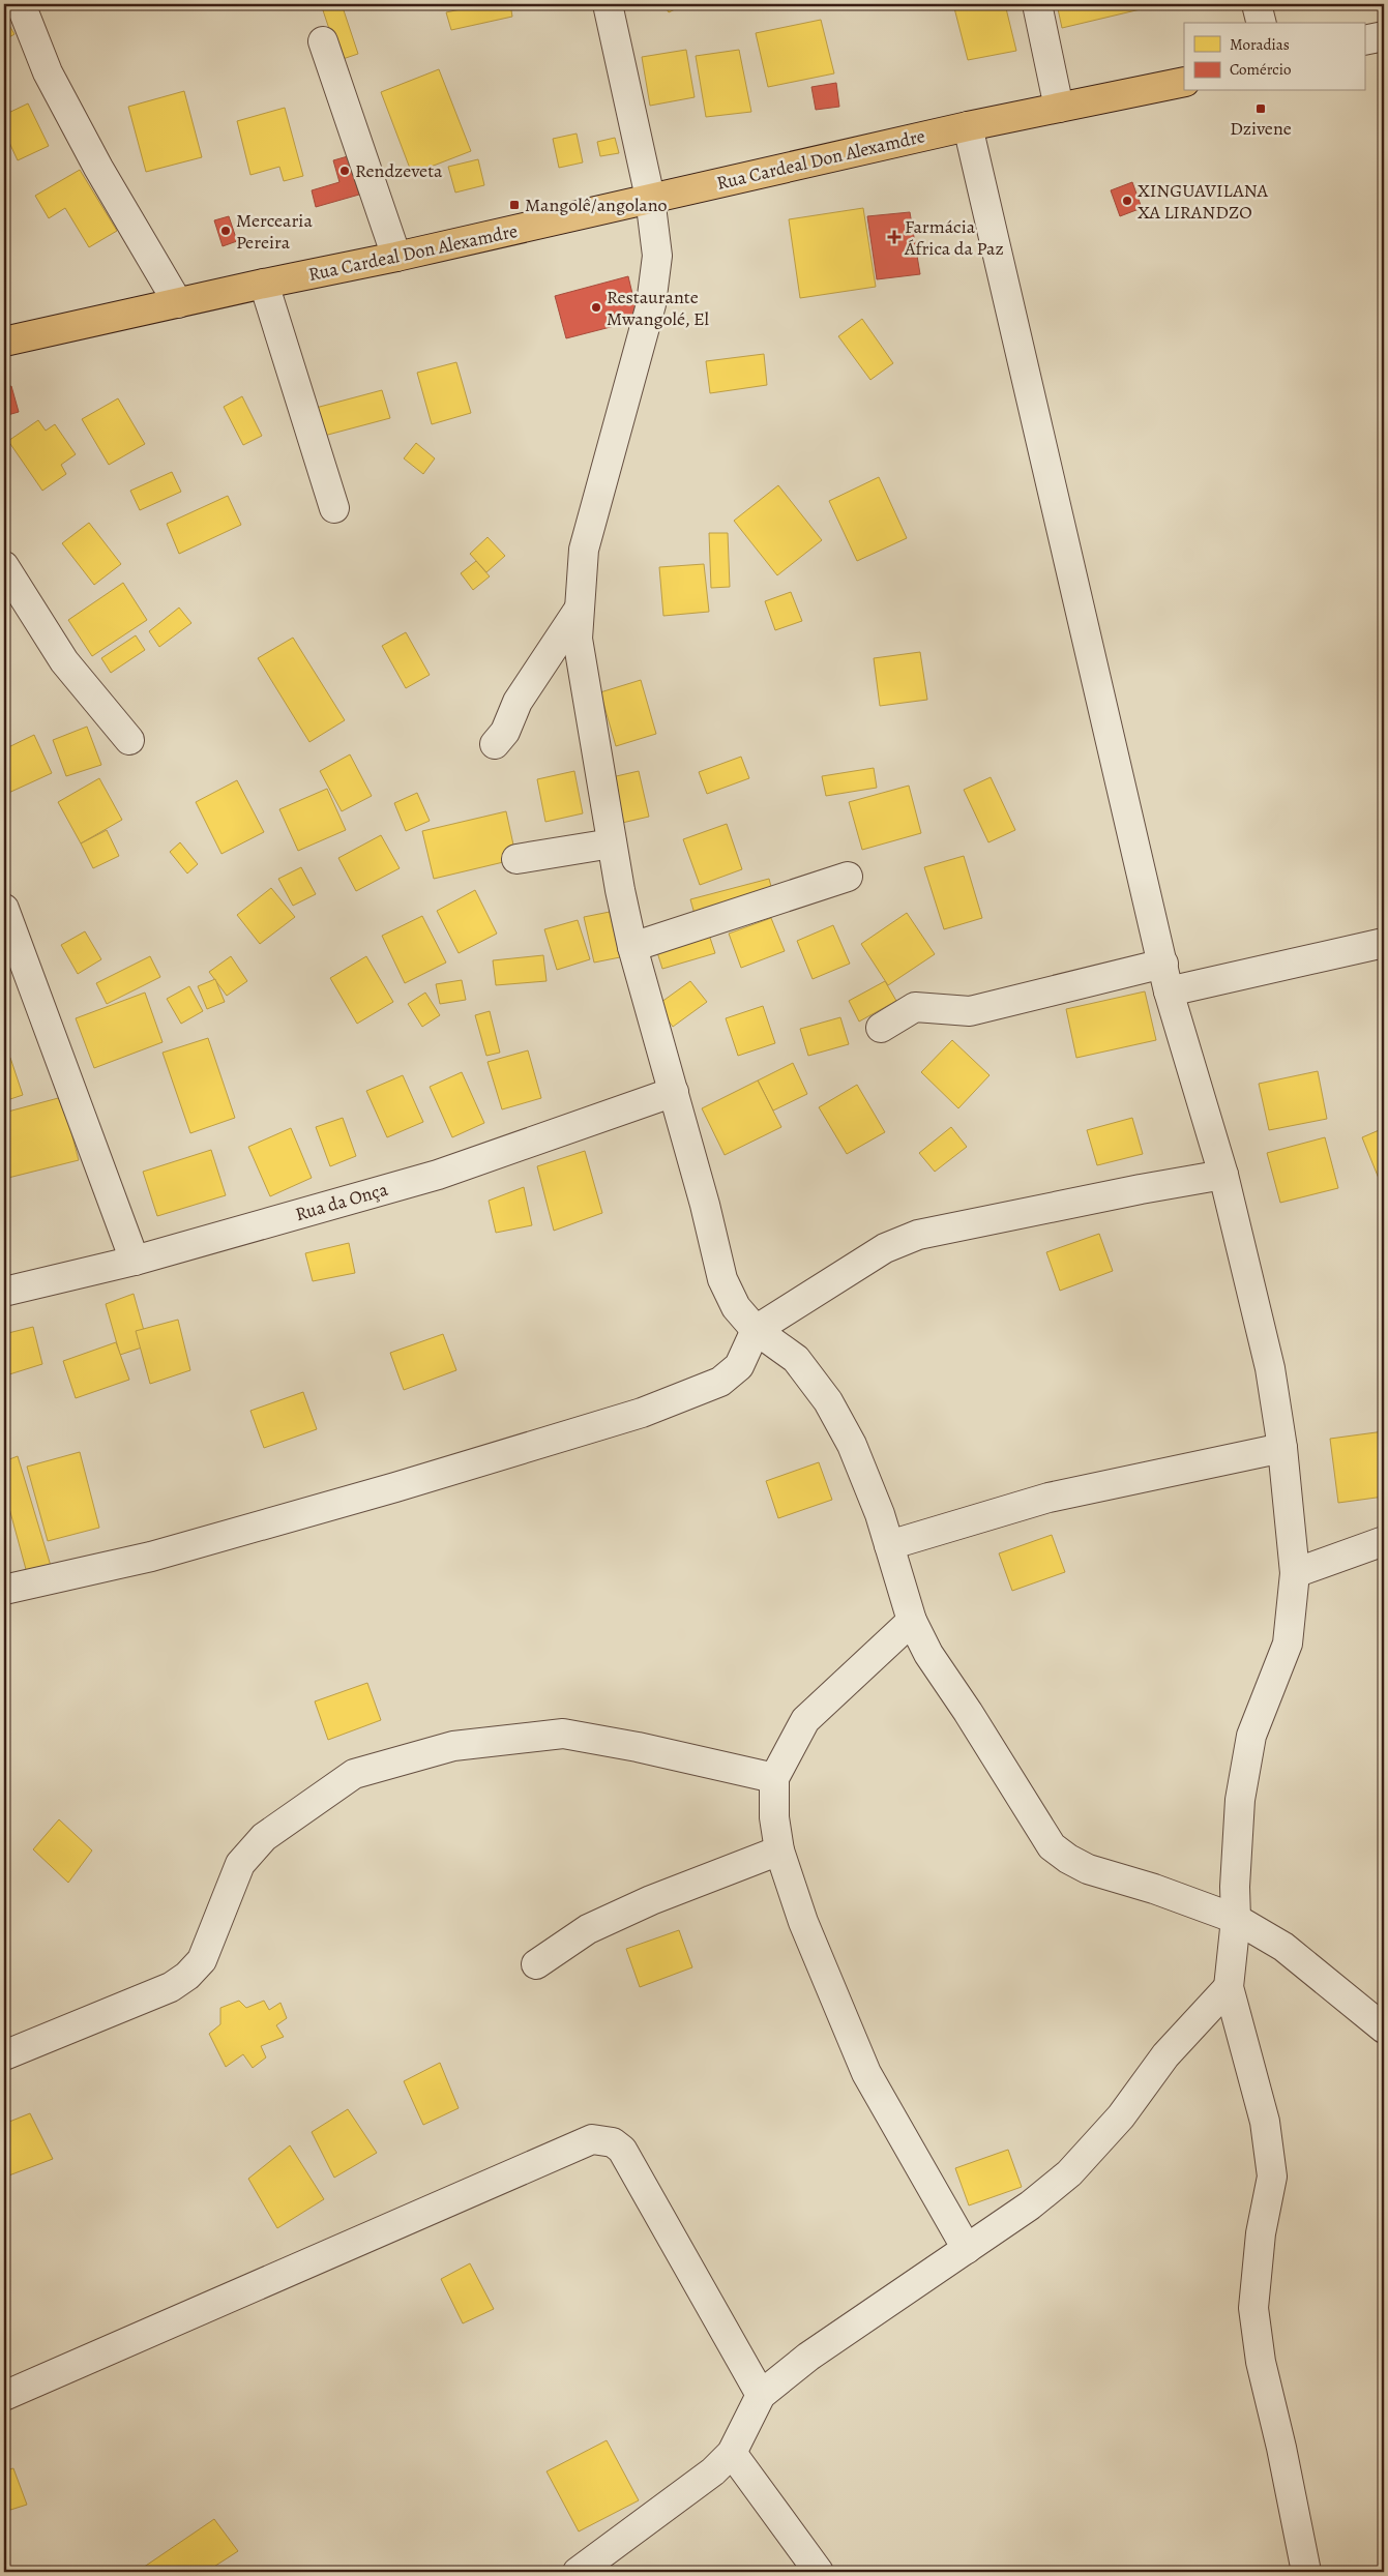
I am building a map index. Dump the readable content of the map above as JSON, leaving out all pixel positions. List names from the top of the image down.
{
  "streets": {
    "main road": ["Rua Cardeal Don Alexamdre"],
    "street": ["Rua da Onça"]
  },
  "places": {
    "transit": ["Dzivene", "Mangolê/angolano"],
    "other": [
      "Rendzeveta",
      "XINGUAVILANA XA LIRANDZO",
      "Mercearia Pereira",
      "Restaurante Mwangolé, El"
    ],
    "health": ["Farmácia África da Paz"]
  },
  "legend": ["Moradias", "Comércio"]
}
